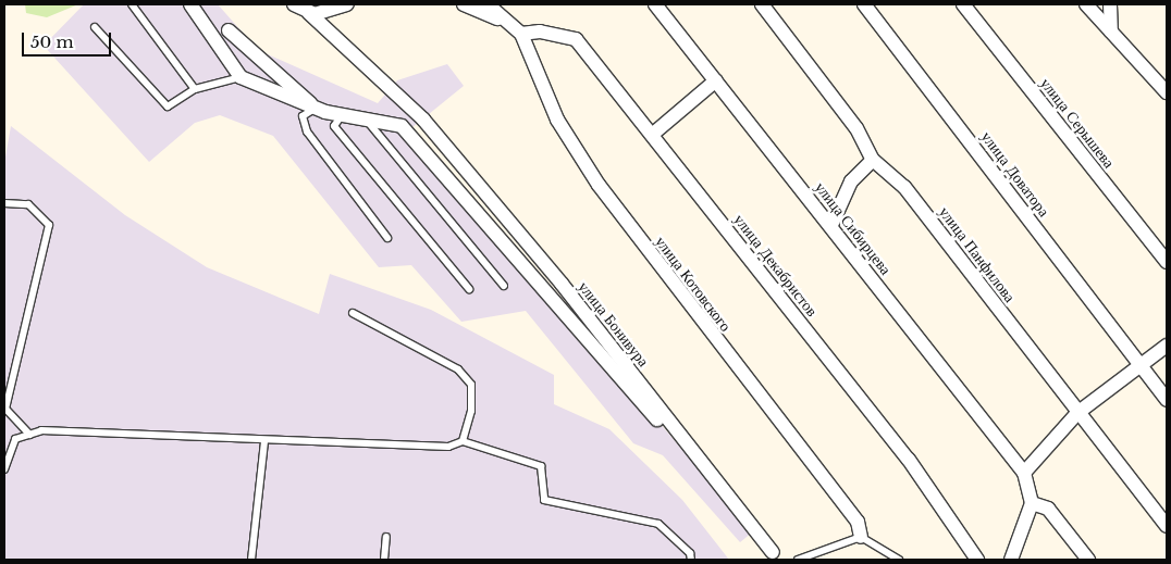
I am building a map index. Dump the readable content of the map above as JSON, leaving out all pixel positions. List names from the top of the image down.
{
  "streets": {
    "street": [
      "улица Серышева",
      "улица Доватора",
      "улица Сибирцева",
      "улица Панфилова",
      "улица Декабристов",
      "улица Котовского",
      "улица Бонивура"
    ]
  },
  "crossings": [
    ["улица Декабристов", "улица Котовского"]
  ],
  "scale_bar": "50 m"
}
